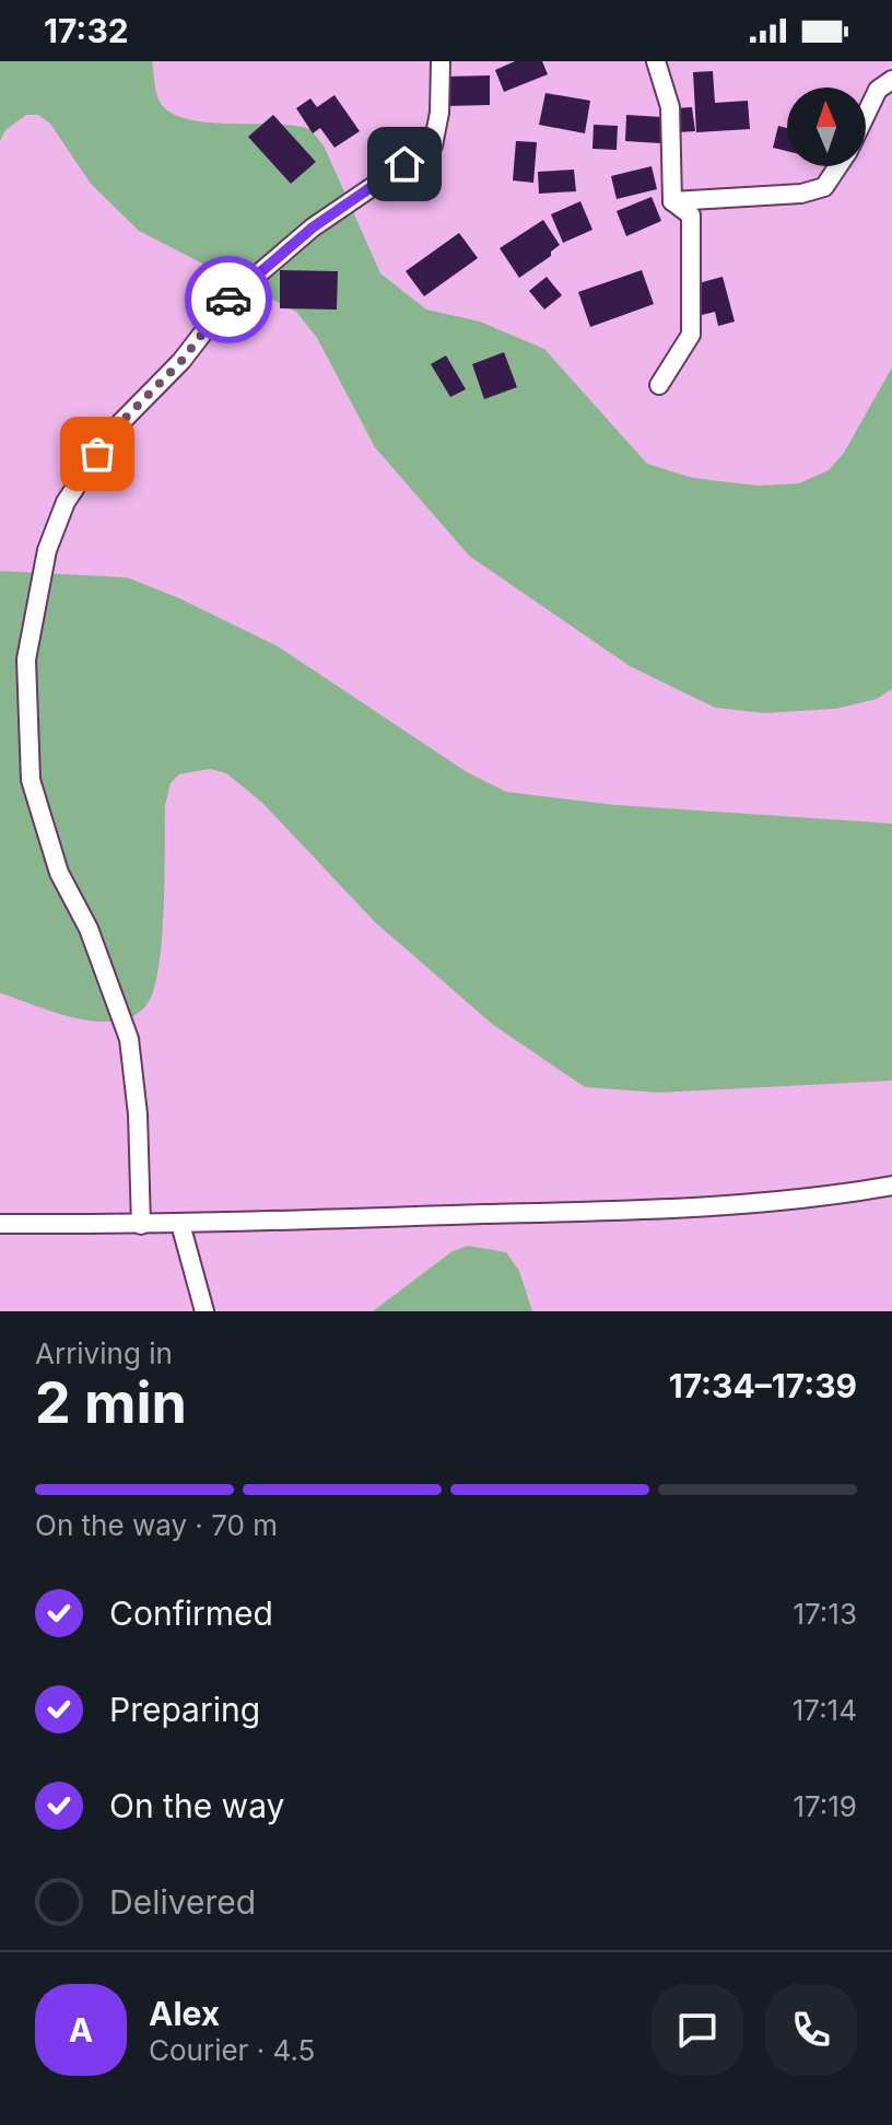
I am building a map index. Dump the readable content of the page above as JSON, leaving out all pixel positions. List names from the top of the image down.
{
  "north": "top",
  "page": {
    "status": "17:32",
    "heading": ["2 min", "Arriving in", "17:34–17:39"],
    "panel": ["Alex", "Courier · 4.5"],
    "bar": "On the way · 70 m",
    "list": [
      ["Confirmed", "17:13"],
      ["Preparing", "17:14"],
      ["On the way", "17:19"],
      "Delivered"
    ],
    "round": "A"
  }
}
